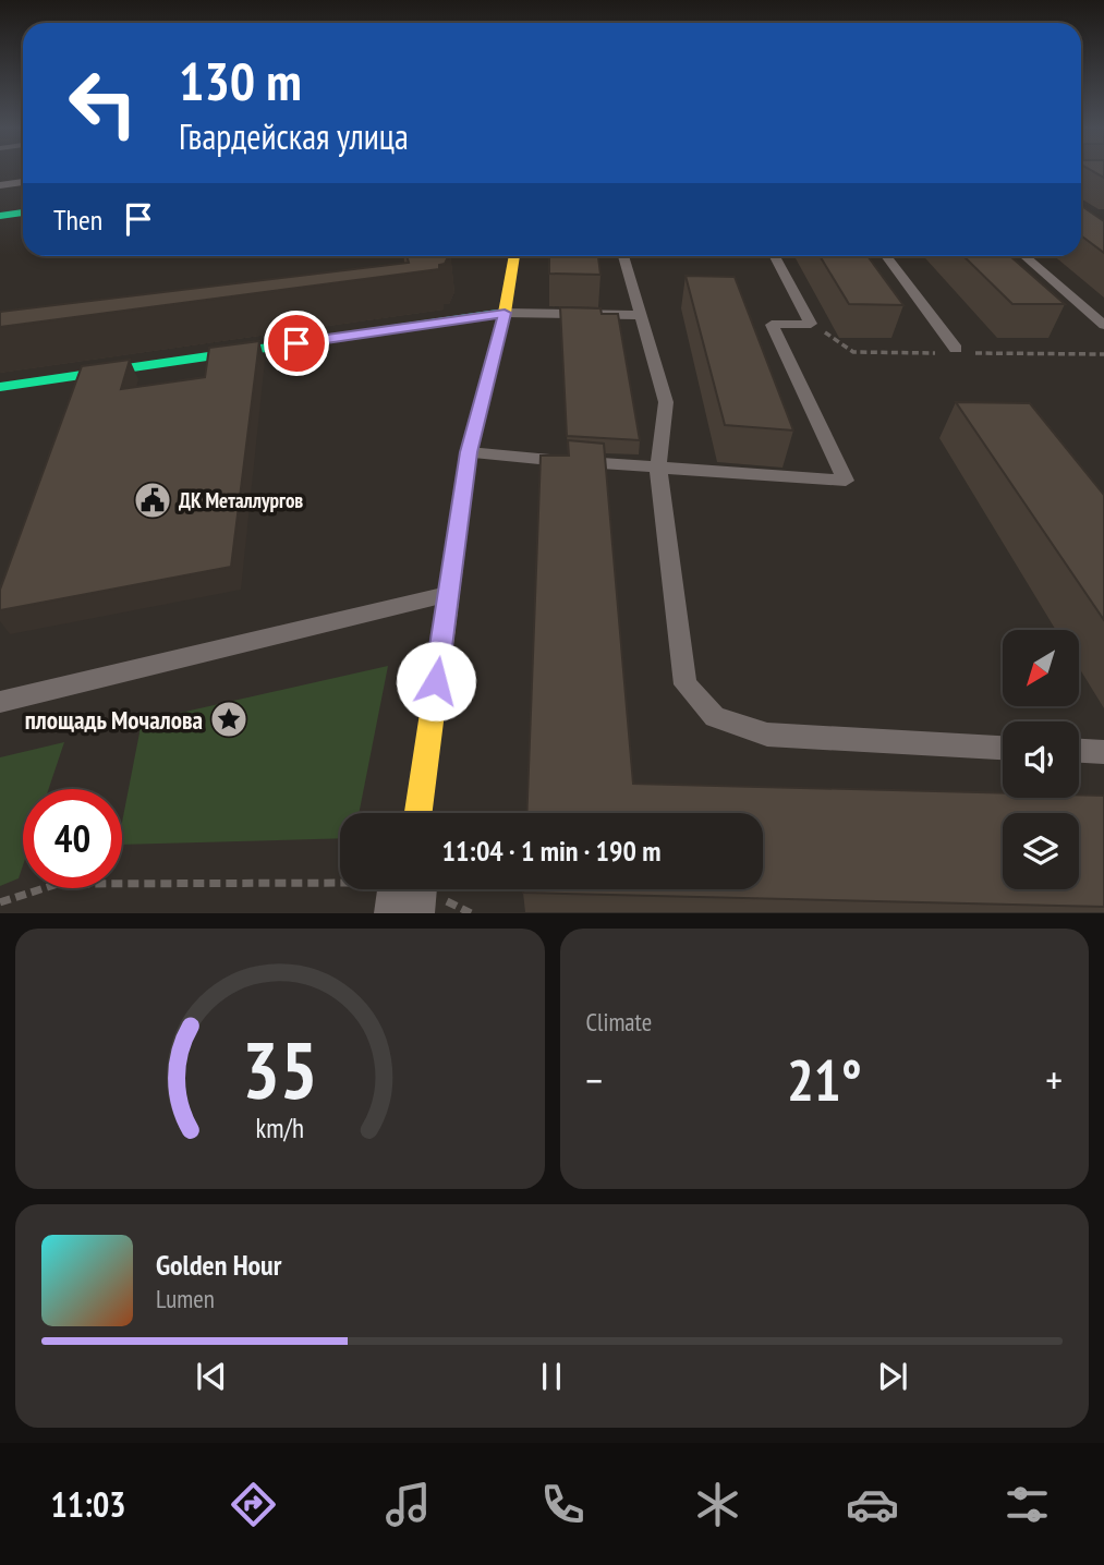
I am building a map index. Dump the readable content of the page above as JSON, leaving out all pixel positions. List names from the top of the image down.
{
  "places": {
    "public building": ["ДК Металлургов"],
    "place": ["площадь Мочалова"]
  },
  "north": "bottom left",
  "page": {
    "turn": ["130 m", "Гвардейская улица"],
    "then": "Then",
    "limit": "40",
    "trip": "11:04 · 1 min · 190 m",
    "tile": "Climate",
    "heat": ["−", "21°", "+"],
    "song": ["Golden Hour", "Lumen"],
    "tabs": "11:03",
    "gauge": ["35", "km/h"]
  }
}
